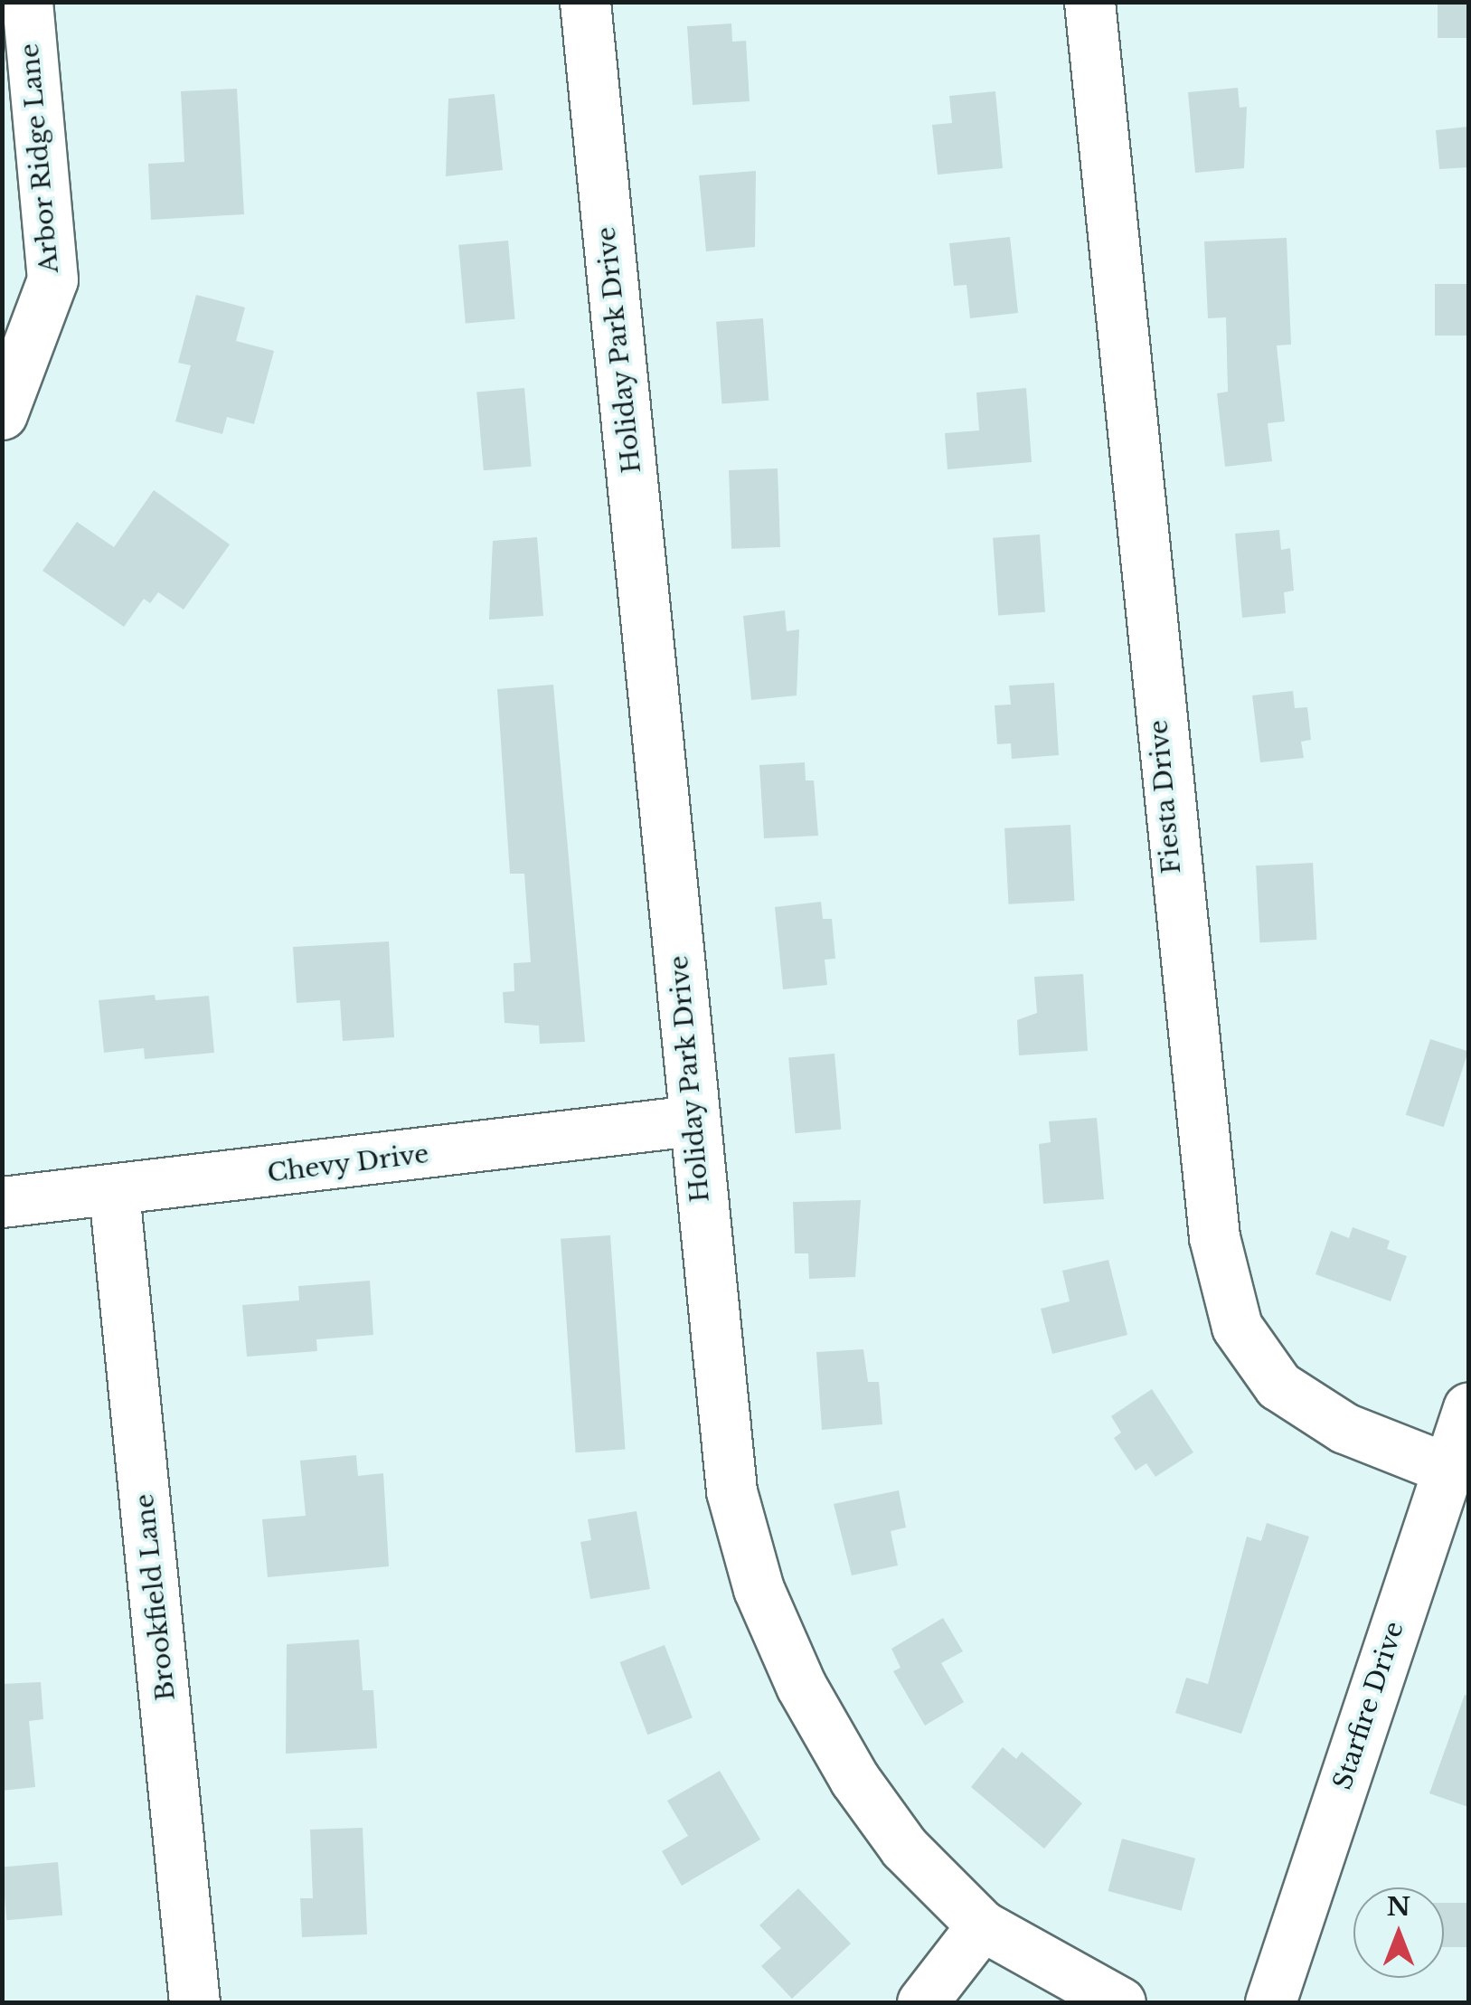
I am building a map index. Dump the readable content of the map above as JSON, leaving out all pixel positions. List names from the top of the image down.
{
  "streets": {
    "street": [
      "Arbor Ridge Lane",
      "Holiday Park Drive",
      "Fiesta Drive",
      "Chevy Drive",
      "Brookfield Lane",
      "Starfire Drive"
    ]
  },
  "crossings": [
    ["Holiday Park Drive", "Chevy Drive"],
    ["Fiesta Drive", "Starfire Drive"],
    ["Chevy Drive", "Brookfield Lane"]
  ],
  "north": "top"
}
